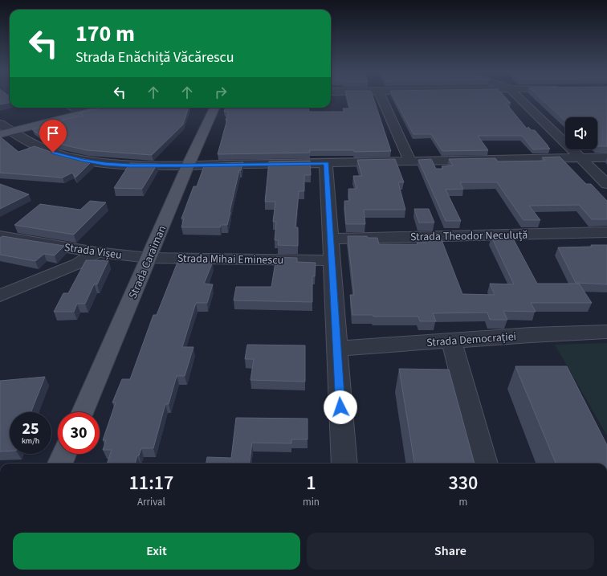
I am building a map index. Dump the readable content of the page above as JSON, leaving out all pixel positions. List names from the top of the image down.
{
  "streets": {
    "main road": ["Strada Caraiman"],
    "street": [
      "Strada Theodor Neculuță",
      "Strada Vișeu",
      "Strada Mihai Eminescu",
      "Strada Democrației"
    ]
  },
  "crossings": [
    ["Strada Vișeu", "Strada Mihai Eminescu"],
    ["Strada Vișeu", "Strada Caraiman"],
    ["Strada Mihai Eminescu", "Strada Caraiman"]
  ],
  "page": {
    "turn": ["170 m", "Strada Enăchiță Văcărescu"],
    "speed": "25 km/h",
    "limit": "30",
    "eta": [
      "11:17",
      "Arrival",
      "1",
      "min",
      "330",
      "m"
    ],
    "buttons": ["Exit", "Share"]
  }
}
